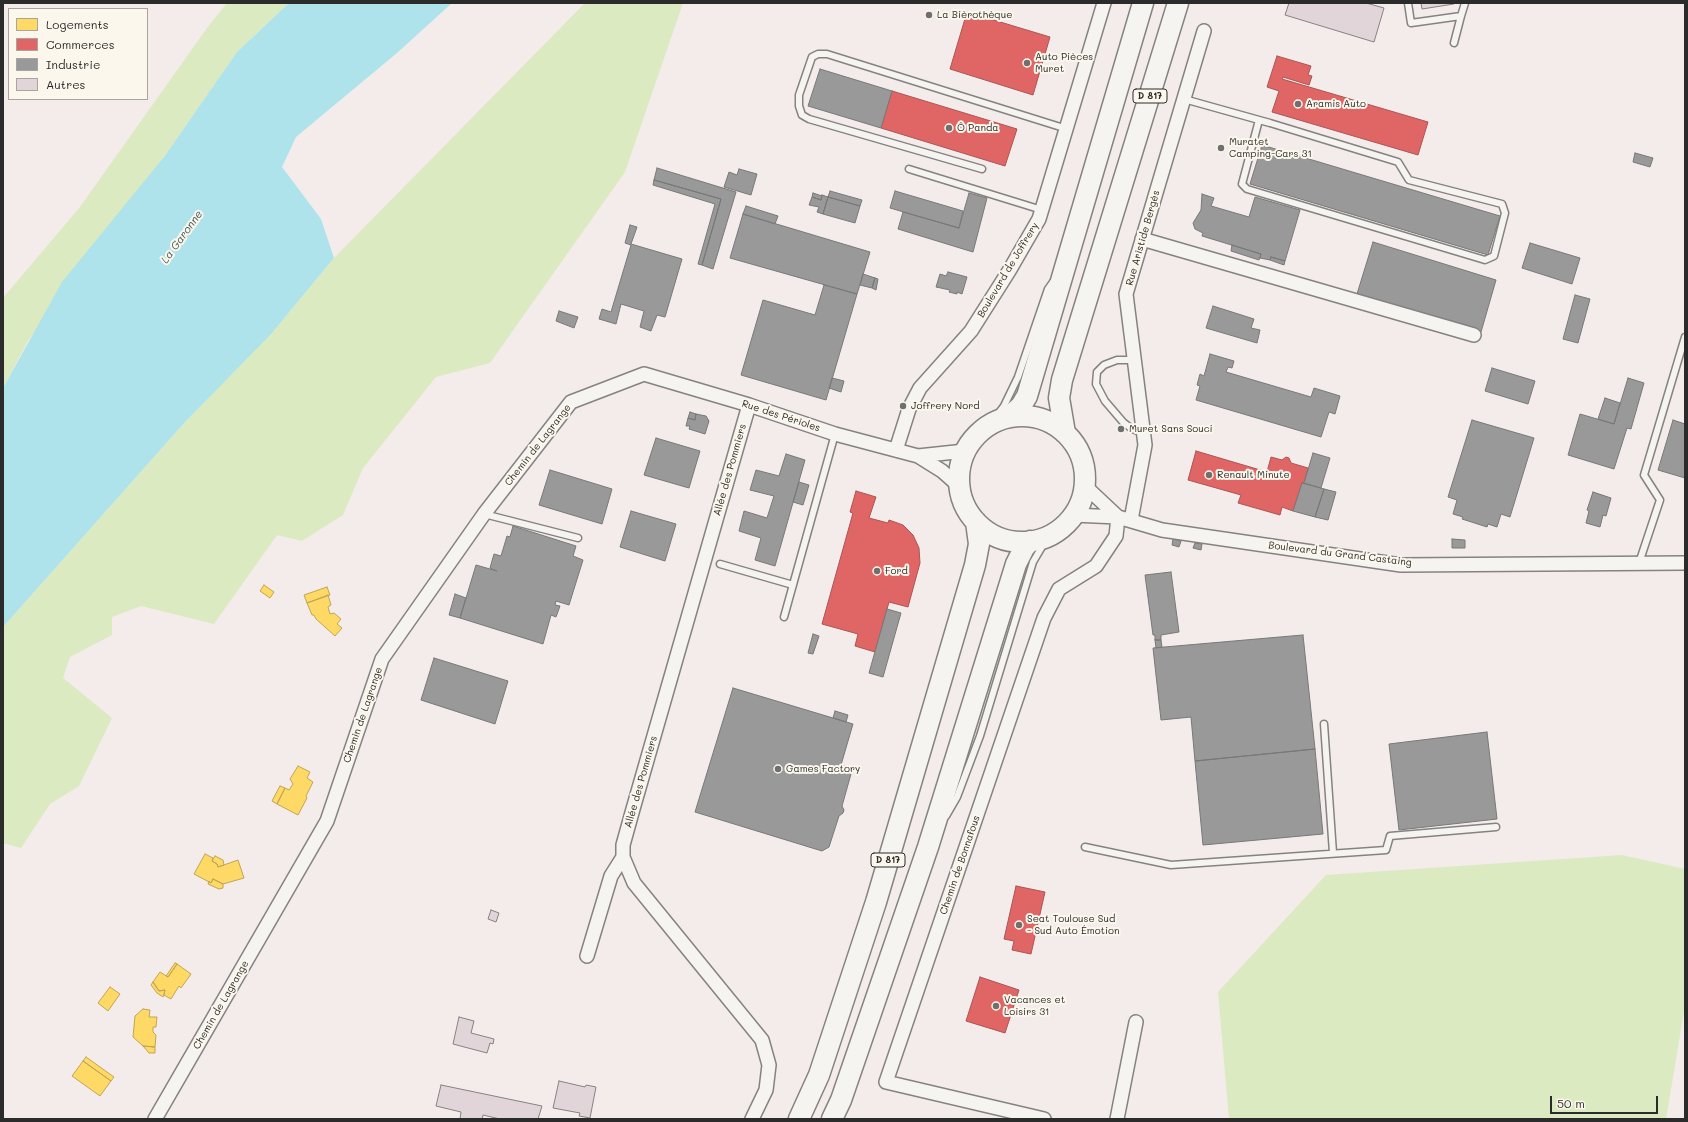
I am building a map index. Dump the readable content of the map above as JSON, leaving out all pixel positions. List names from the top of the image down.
{
  "streets": {
    "main road": ["D 817"],
    "street": [
      "Rue Aristide Bergès",
      "Boulevard de Joffrery",
      "Rue des Périoles",
      "Chemin de Lagrange",
      "Allée des Pommiers",
      "Boulevard du Grand Castaing",
      "Chemin de Bonnafous"
    ]
  },
  "crossings": [
    ["D 817", "Rue des Périoles"],
    ["D 817", "Boulevard du Grand Castaing"],
    ["Rue Aristide Bergès", "Boulevard du Grand Castaing"],
    ["Rue Aristide Bergès", "Chemin de Bonnafous"],
    ["Boulevard de Joffrery", "Rue des Périoles"],
    ["Rue des Périoles", "Chemin de Lagrange"],
    ["Rue des Périoles", "Allée des Pommiers"],
    ["Rue des Périoles", "Boulevard du Grand Castaing"],
    ["Boulevard du Grand Castaing", "Chemin de Bonnafous"]
  ],
  "water": ["La Garonne"],
  "places": [
    "La Bièrothèque",
    "Auto Pièces Muret",
    "Aramis Auto",
    "Ô Panda",
    "Muratet Camping-Cars 31",
    "Joffrery Nord",
    "Muret Sans Souci",
    "Renault Minute",
    "Ford",
    "Games Factory",
    "Seat Toulouse Sud - Sud Auto Émotion",
    "Vacances et Loisirs 31"
  ],
  "legend": [
    "Logements",
    "Commerces",
    "Industrie",
    "Autres"
  ],
  "scale_bar": "50 m"
}
